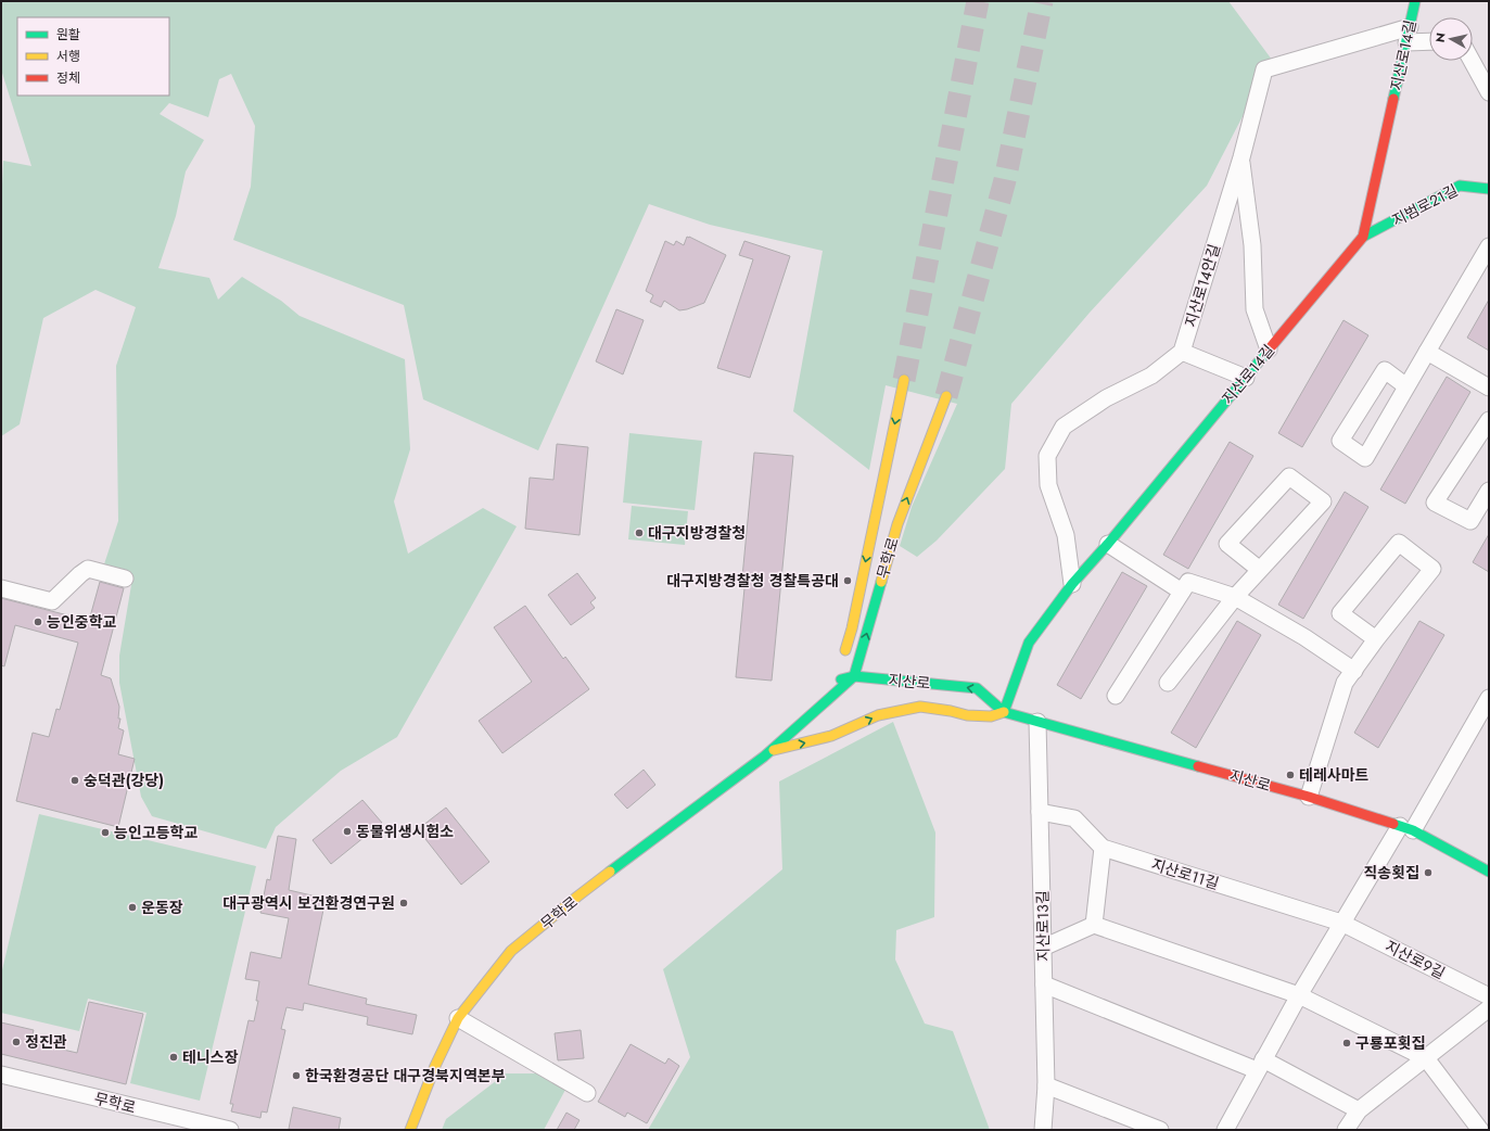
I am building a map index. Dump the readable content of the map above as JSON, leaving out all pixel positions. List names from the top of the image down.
{
  "streets": {
    "main road": [
      "지산로14길",
      "지범로21길",
      "무학로",
      "지산로"
    ],
    "street": [
      "지산로14안길",
      "지산로11길",
      "지산로13길",
      "지산로9길"
    ]
  },
  "crossings": [
    ["지산로14길", "지범로21길"],
    ["지산로14길", "지산로14안길"],
    ["지산로14길", "지산로"],
    ["무학로", "지산로"],
    ["지산로", "지산로13길"],
    ["지산로11길", "지산로13길"],
    ["지산로11길", "지산로9길"]
  ],
  "places": [
    "대구지방경찰청",
    "대구지방경찰청 경찰특공대",
    "능인중학교",
    "테레사마트",
    "숭덕관(강당)",
    "동물위생시험소",
    "능인고등학교",
    "직송횟집",
    "대구광역시 보건환경연구원",
    "운동장",
    "정진관",
    "구룡포횟집",
    "테니스장",
    "한국환경공단 대구경북지역본부"
  ],
  "legend": ["원활", "서행", "정체"],
  "north": "left"
}
